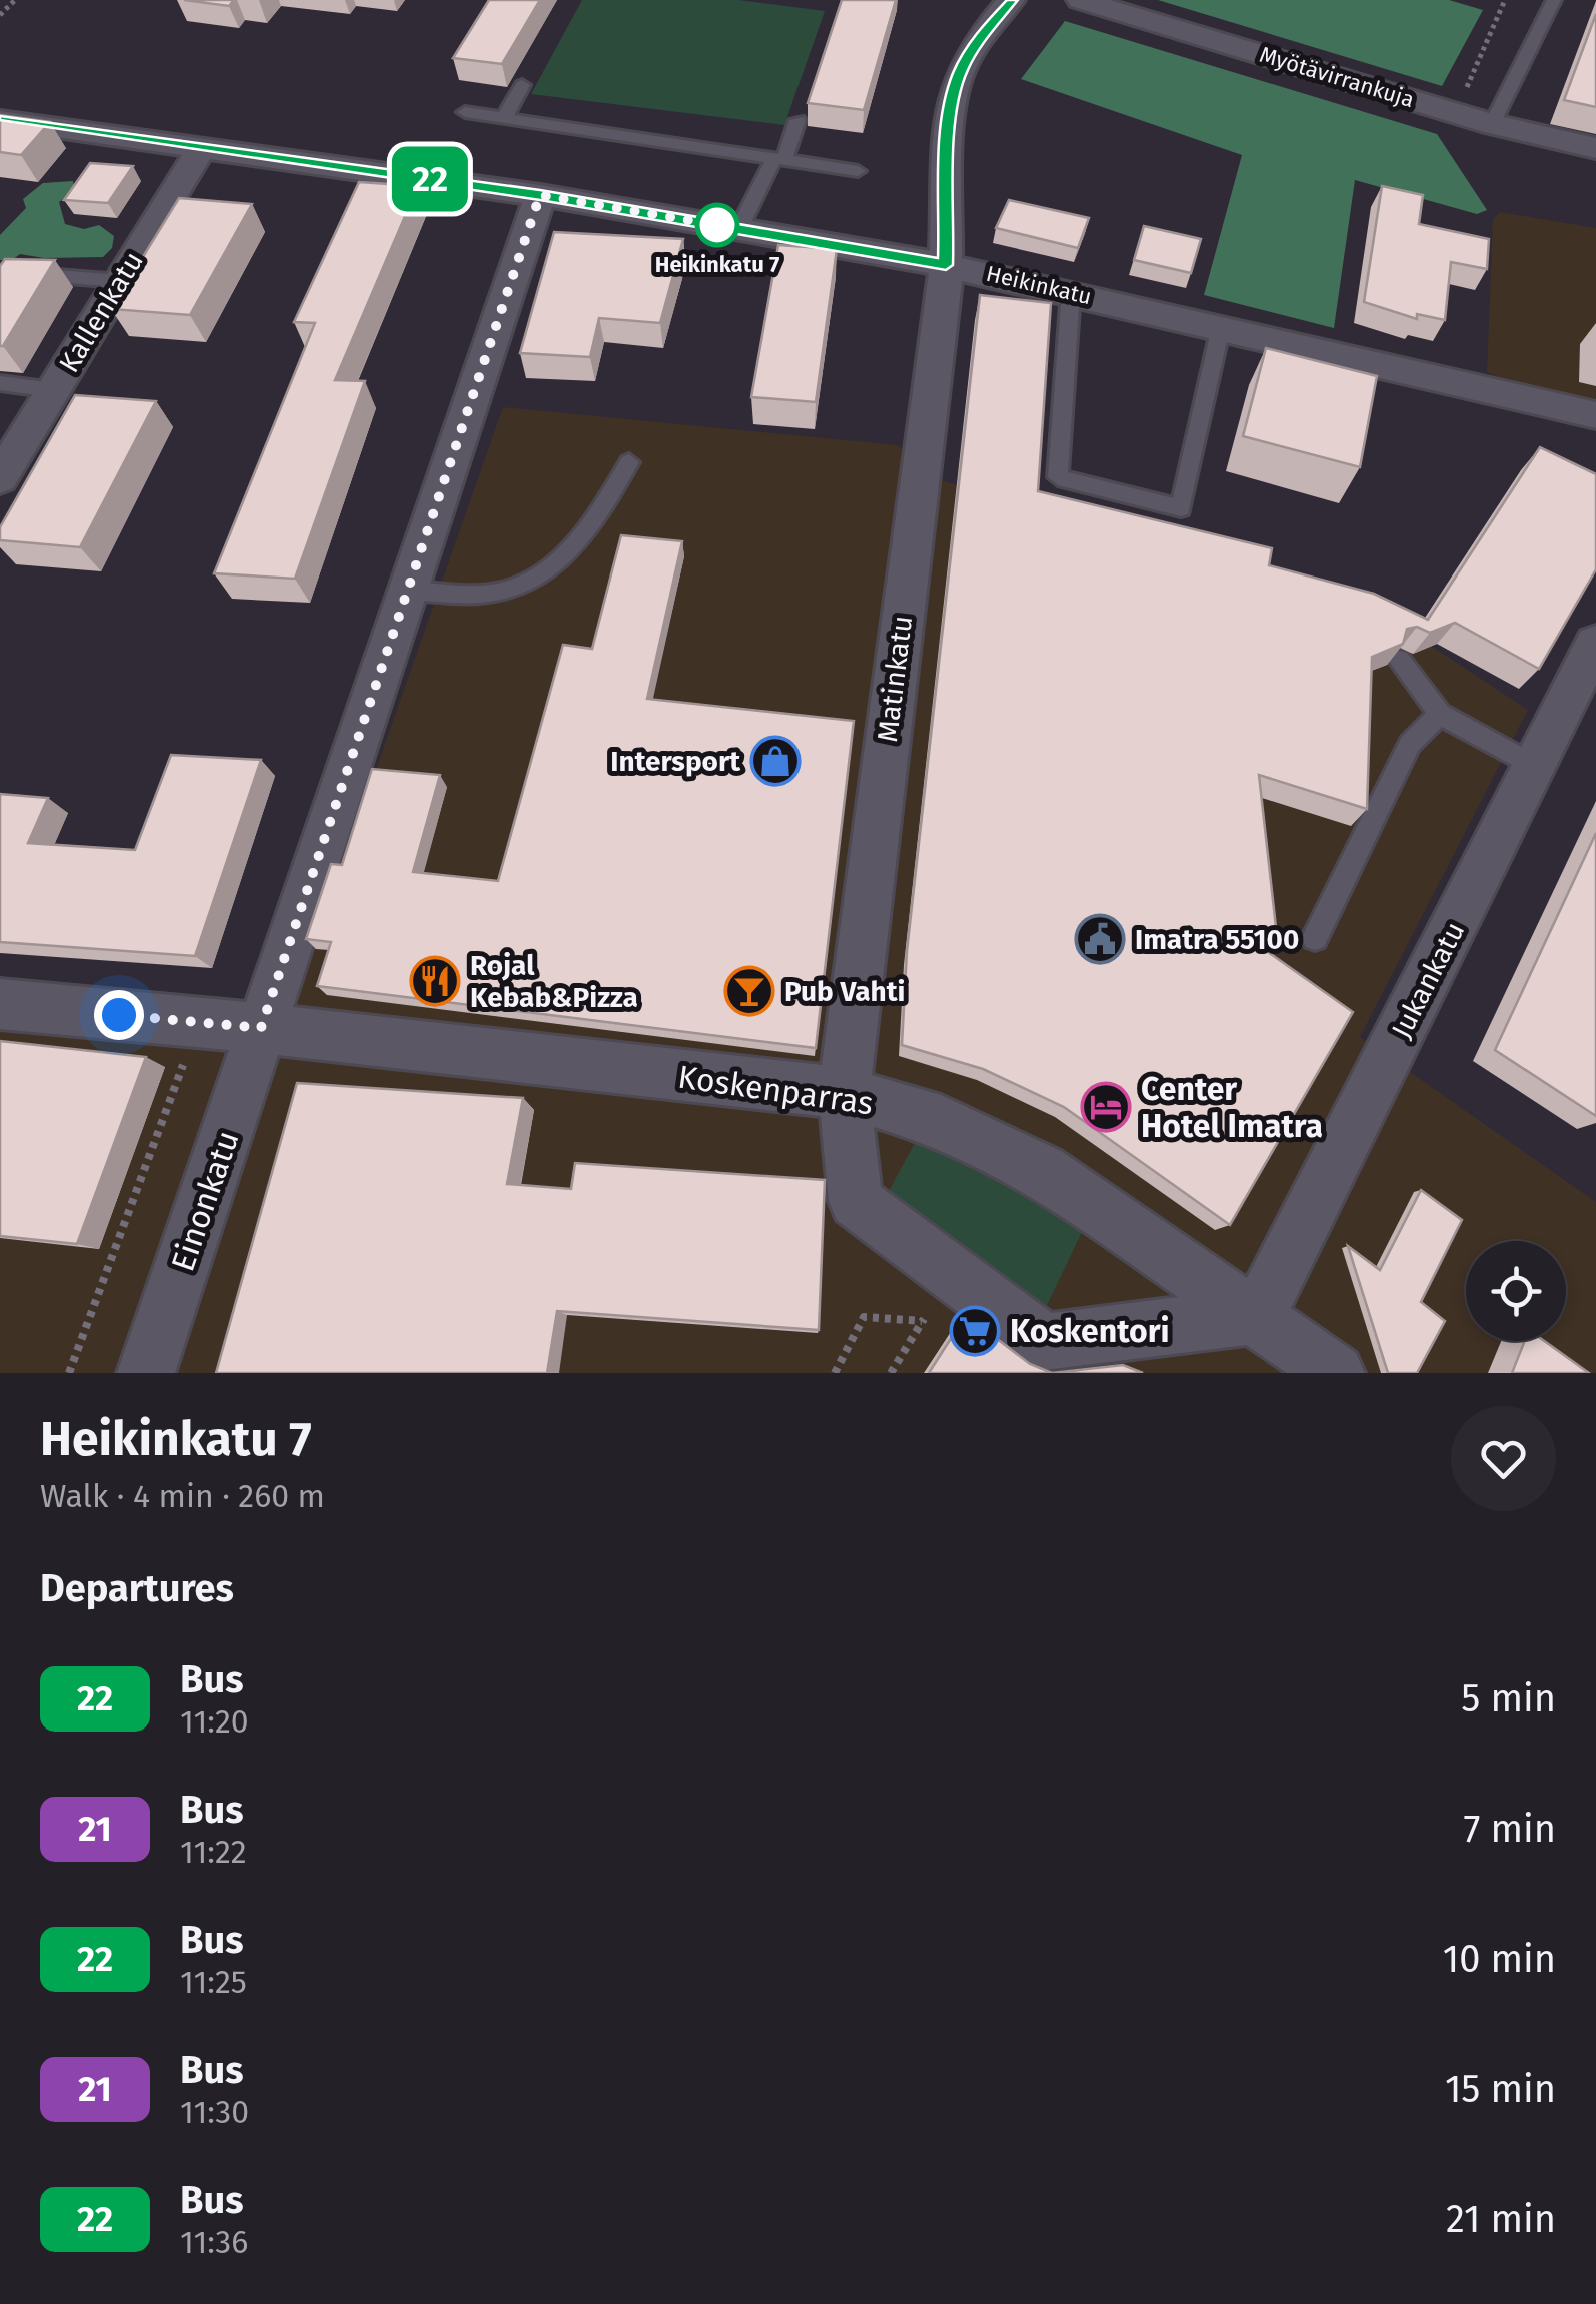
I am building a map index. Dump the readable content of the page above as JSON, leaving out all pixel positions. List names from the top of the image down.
{
  "streets": {
    "street": [
      "Myötävirrankuja",
      "Heikinkatu",
      "Kallenkatu",
      "Matinkatu",
      "Jukankatu",
      "Koskenparras",
      "Einonkatu"
    ]
  },
  "crossings": [
    ["Heikinkatu", "Kallenkatu"],
    ["Heikinkatu", "Matinkatu"],
    ["Heikinkatu", "Einonkatu"],
    ["Matinkatu", "Jukankatu"],
    ["Matinkatu", "Koskenparras"],
    ["Jukankatu", "Koskenparras"],
    ["Koskenparras", "Einonkatu"]
  ],
  "places": {
    "other": ["Heikinkatu 7"],
    "shop": ["Intersport"],
    "public building": ["Imatra 55100"],
    "restaurant": ["Rojal Kebab&Pizza"],
    "bar": ["Pub Vahti"],
    "hotel": ["Center Hotel Imatra"],
    "supermarket": ["Koskentori"]
  },
  "lines": ["bus line 22"],
  "page": {
    "on_map": "22",
    "heading": [
      ["Heikinkatu 7", "Walk · 4 min · 260 m"],
      "Departures"
    ],
    "list": [
      {
        "mark": "22",
        "name": "Bus",
        "note": "11:20",
        "value": "5 min"
      },
      {
        "mark": "21",
        "name": "Bus",
        "note": "11:22",
        "value": "7 min"
      },
      {
        "mark": "22",
        "name": "Bus",
        "note": "11:25",
        "value": "10 min"
      },
      {
        "mark": "21",
        "name": "Bus",
        "note": "11:30",
        "value": "15 min"
      },
      {
        "mark": "22",
        "name": "Bus",
        "note": "11:36",
        "value": "21 min"
      }
    ]
  }
}
